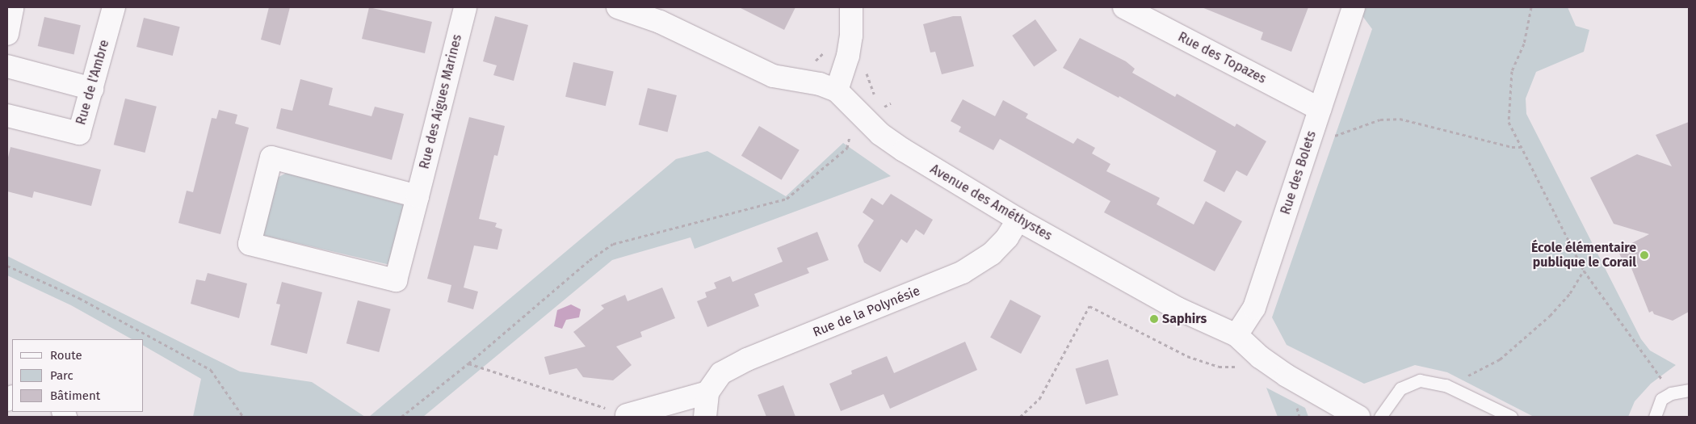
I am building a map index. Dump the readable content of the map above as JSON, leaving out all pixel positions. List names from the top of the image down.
{
  "streets": {
    "street": [
      "Rue des Topazes",
      "Rue de l'Ambre",
      "Rue des Aigues Marines",
      "Rue des Bolets",
      "Avenue des Améthystes",
      "Rue de la Polynésie"
    ]
  },
  "crossings": [
    ["Rue des Topazes", "Rue des Bolets"],
    ["Rue des Bolets", "Avenue des Améthystes"],
    ["Avenue des Améthystes", "Rue de la Polynésie"]
  ],
  "places": ["École élémentaire publique le Corail", "Saphirs"],
  "legend": ["Route", "Parc", "Bâtiment"]
}
